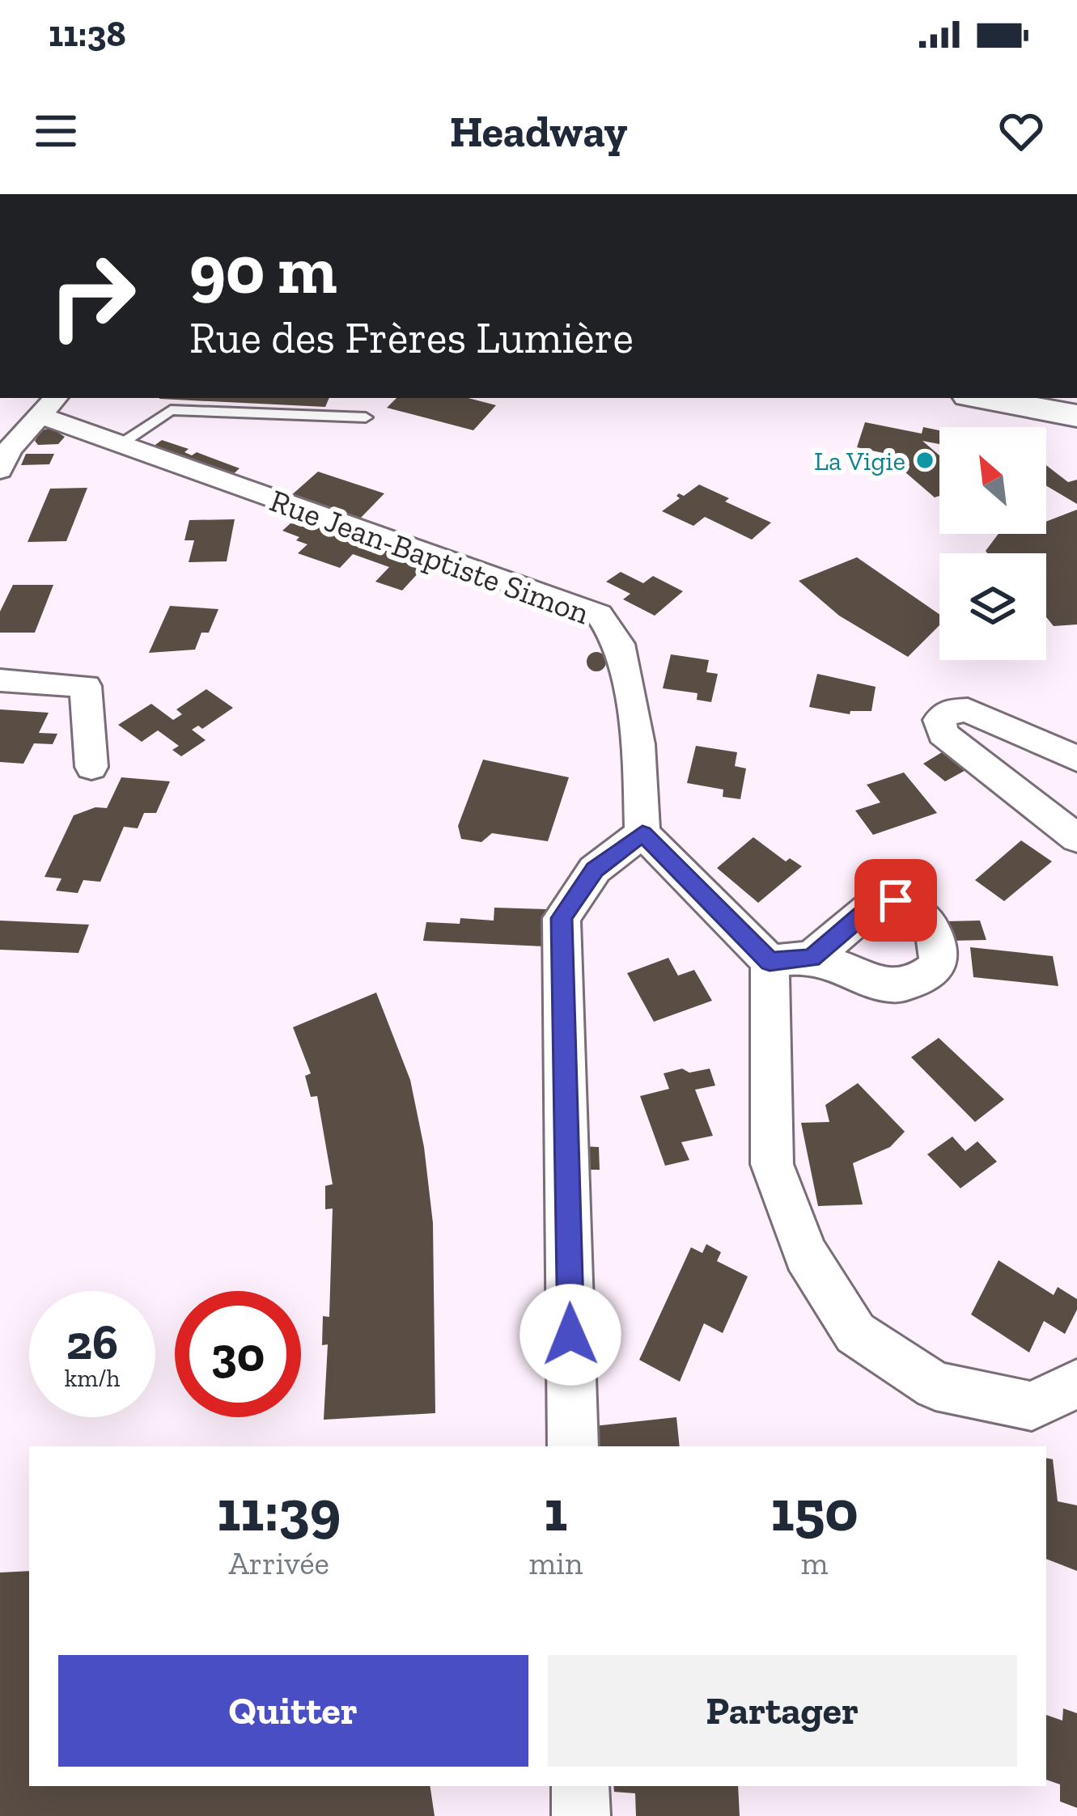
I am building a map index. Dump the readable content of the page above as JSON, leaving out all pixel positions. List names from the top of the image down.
{
  "streets": {
    "street": ["Rue Jean-Baptiste Simon"]
  },
  "places": ["La Vigie"],
  "north": "top left",
  "page": {
    "status": "11:38",
    "header": "Headway",
    "turn": ["90 m", "Rue des Frères Lumière"],
    "speed": "26 km/h",
    "limit": "30",
    "eta": [
      "11:39",
      "Arrivée",
      "1",
      "min",
      "150",
      "m"
    ],
    "buttons": ["Quitter", "Partager"]
  }
}
